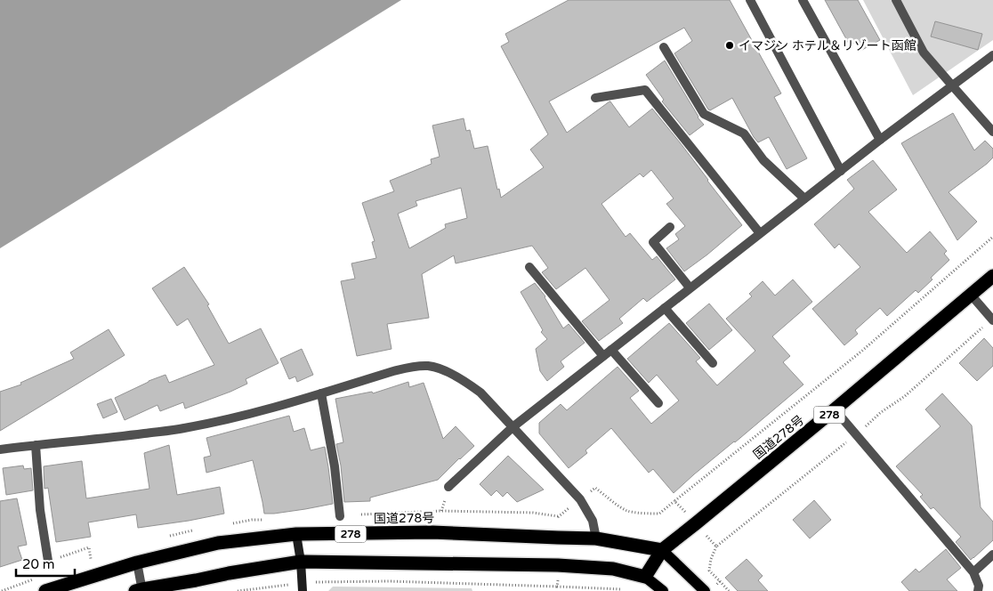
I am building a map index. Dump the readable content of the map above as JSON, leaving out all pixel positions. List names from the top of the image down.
{
  "streets": {
    "highway": ["278", "国道278号"]
  },
  "places": ["イマジン ホテル＆リゾート函館"],
  "scale_bar": "20 m"
}
